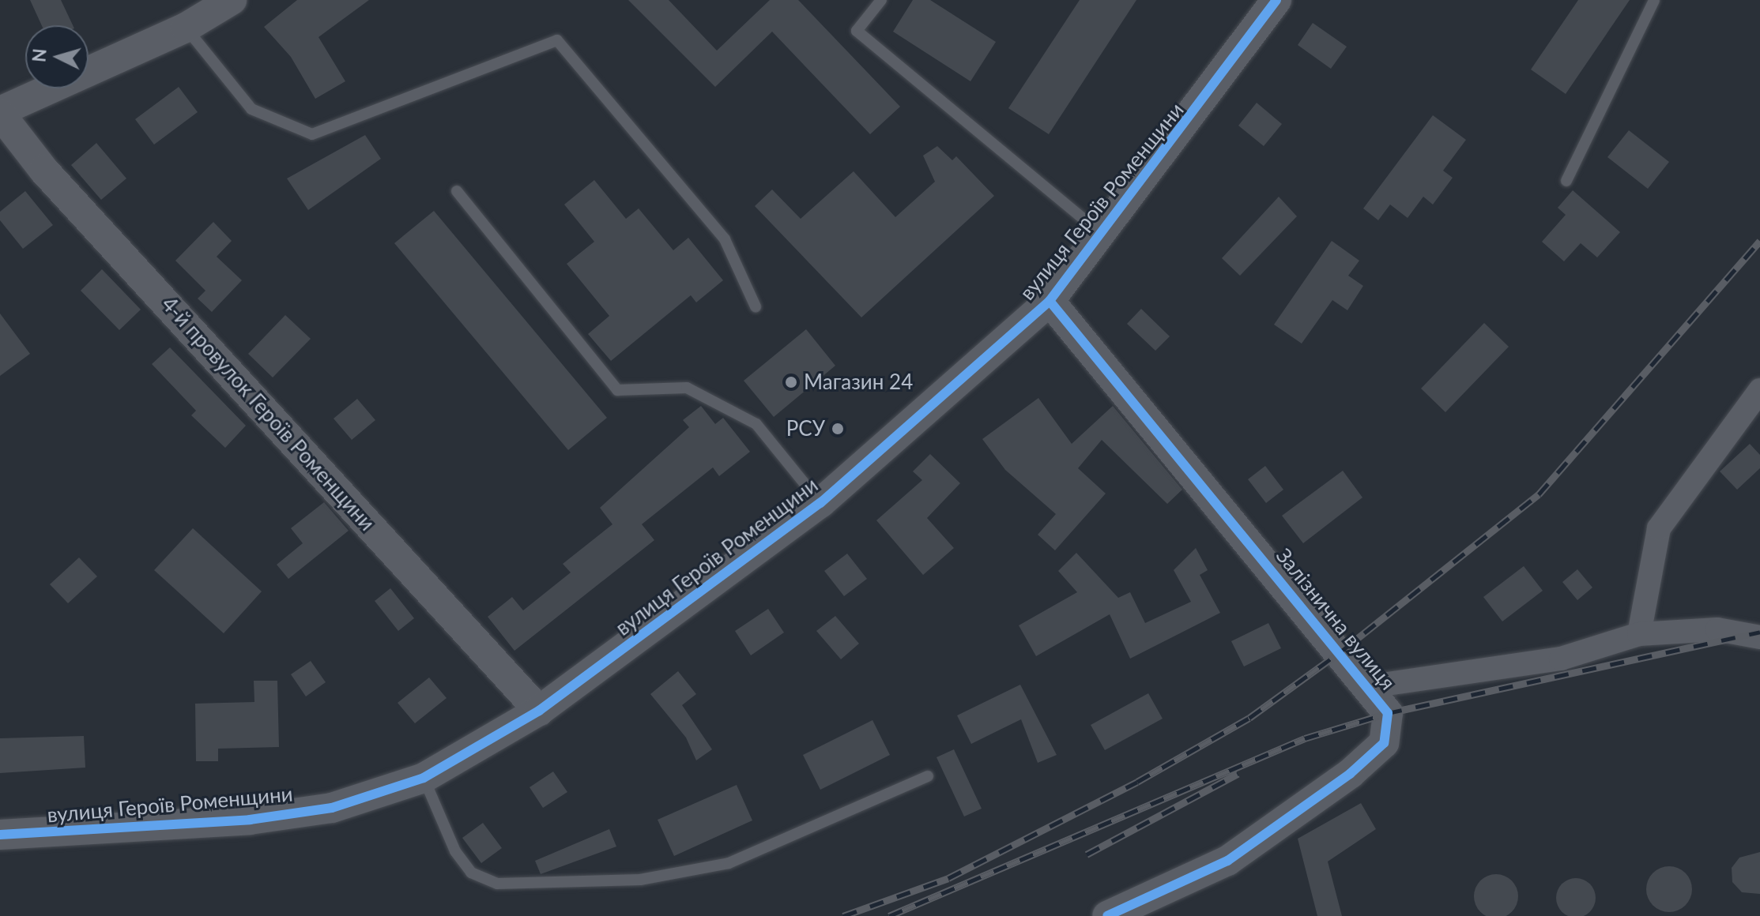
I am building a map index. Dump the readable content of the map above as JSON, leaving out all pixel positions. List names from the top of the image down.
{
  "streets": {
    "street": ["вулиця Героїв Роменщини", "4-й провулок Героїв Роменщини", "Залізнична вулиця"]
  },
  "crossings": [
    ["вулиця Героїв Роменщини", "4-й провулок Героїв Роменщини"],
    ["вулиця Героїв Роменщини", "Залізнична вулиця"]
  ],
  "places": ["Магазин 24", "РСУ"],
  "north": "left"
}
